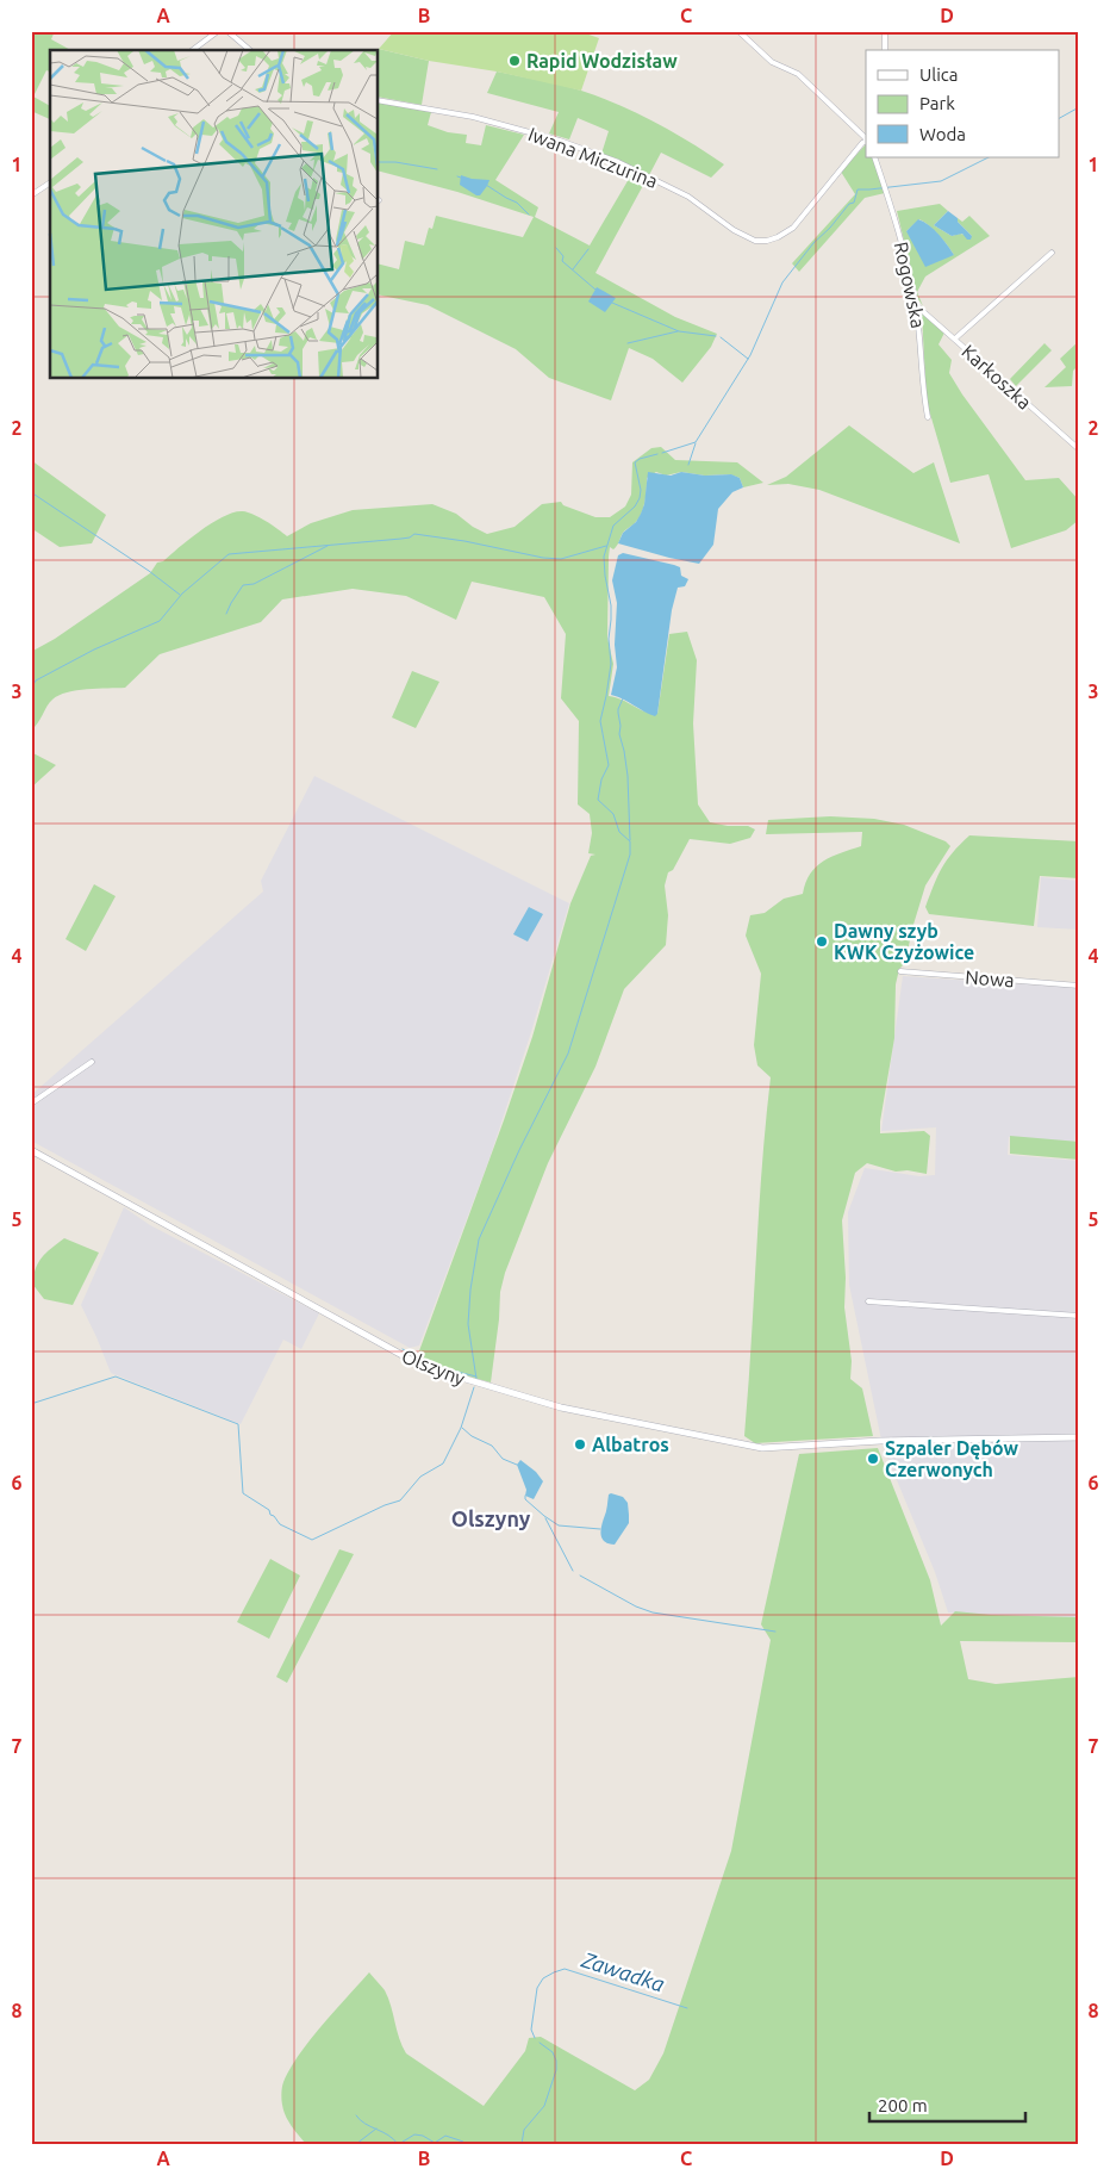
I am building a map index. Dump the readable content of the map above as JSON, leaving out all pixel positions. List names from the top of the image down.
{
  "streets": {
    "street": [
      "Iwana Miczurina",
      "Rogowska",
      "Karkoszka",
      "Nowa",
      "Olszyny"
    ]
  },
  "crossings": [
    ["Rogowska", "Karkoszka"]
  ],
  "districts": ["Olszyny"],
  "water": ["Zawadka"],
  "places": [
    "Rapid Wodzisław",
    "Dawny szyb KWK Czyżowice",
    "Albatros",
    "Szpaler Dębów Czerwonych"
  ],
  "legend": ["Ulica", "Park", "Woda"],
  "scale_bar": "200 m",
  "grid": {
    "columns": [
      "A",
      "B",
      "C",
      "D"
    ],
    "rows": [
      "1",
      "2",
      "3",
      "4",
      "5",
      "6",
      "7",
      "8"
    ]
  }
}
